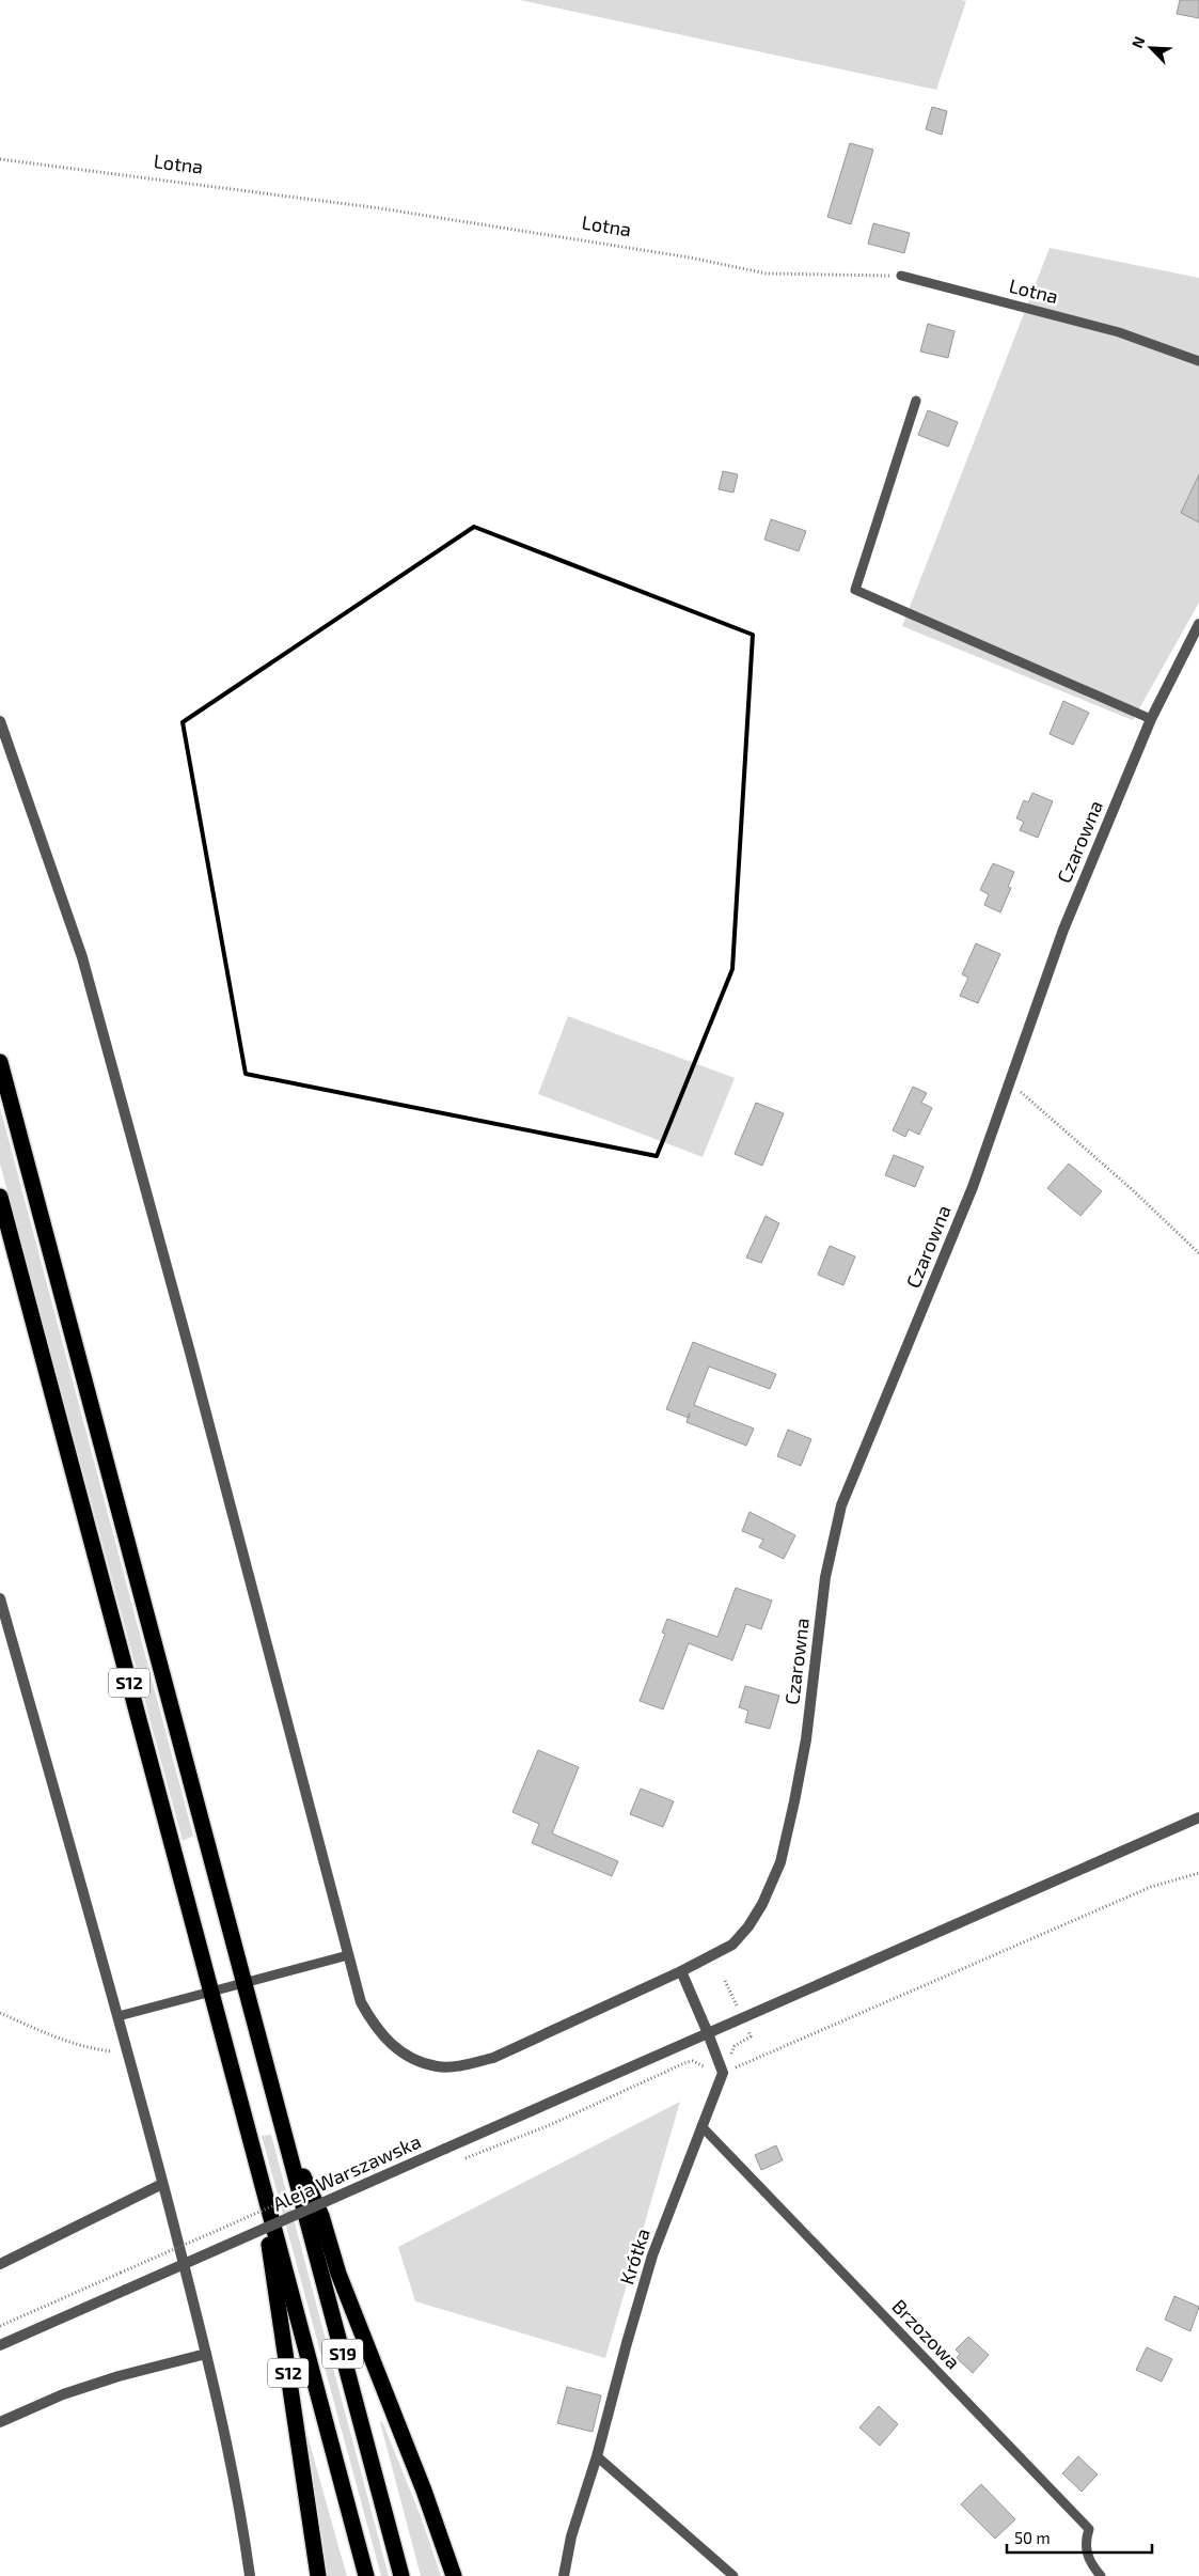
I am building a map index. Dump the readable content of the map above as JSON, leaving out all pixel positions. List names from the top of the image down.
{
  "streets": {
    "highway": ["S12", "S19"],
    "street": ["Czarowna", "Aleja Warszawska", "Krótka"],
    "lane": ["Lotna", "Brzozowa"]
  },
  "crossings": [
    ["S12", "S19"],
    ["Krótka", "Brzozowa"]
  ],
  "scale_bar": "50 m",
  "north": "top left"
}
